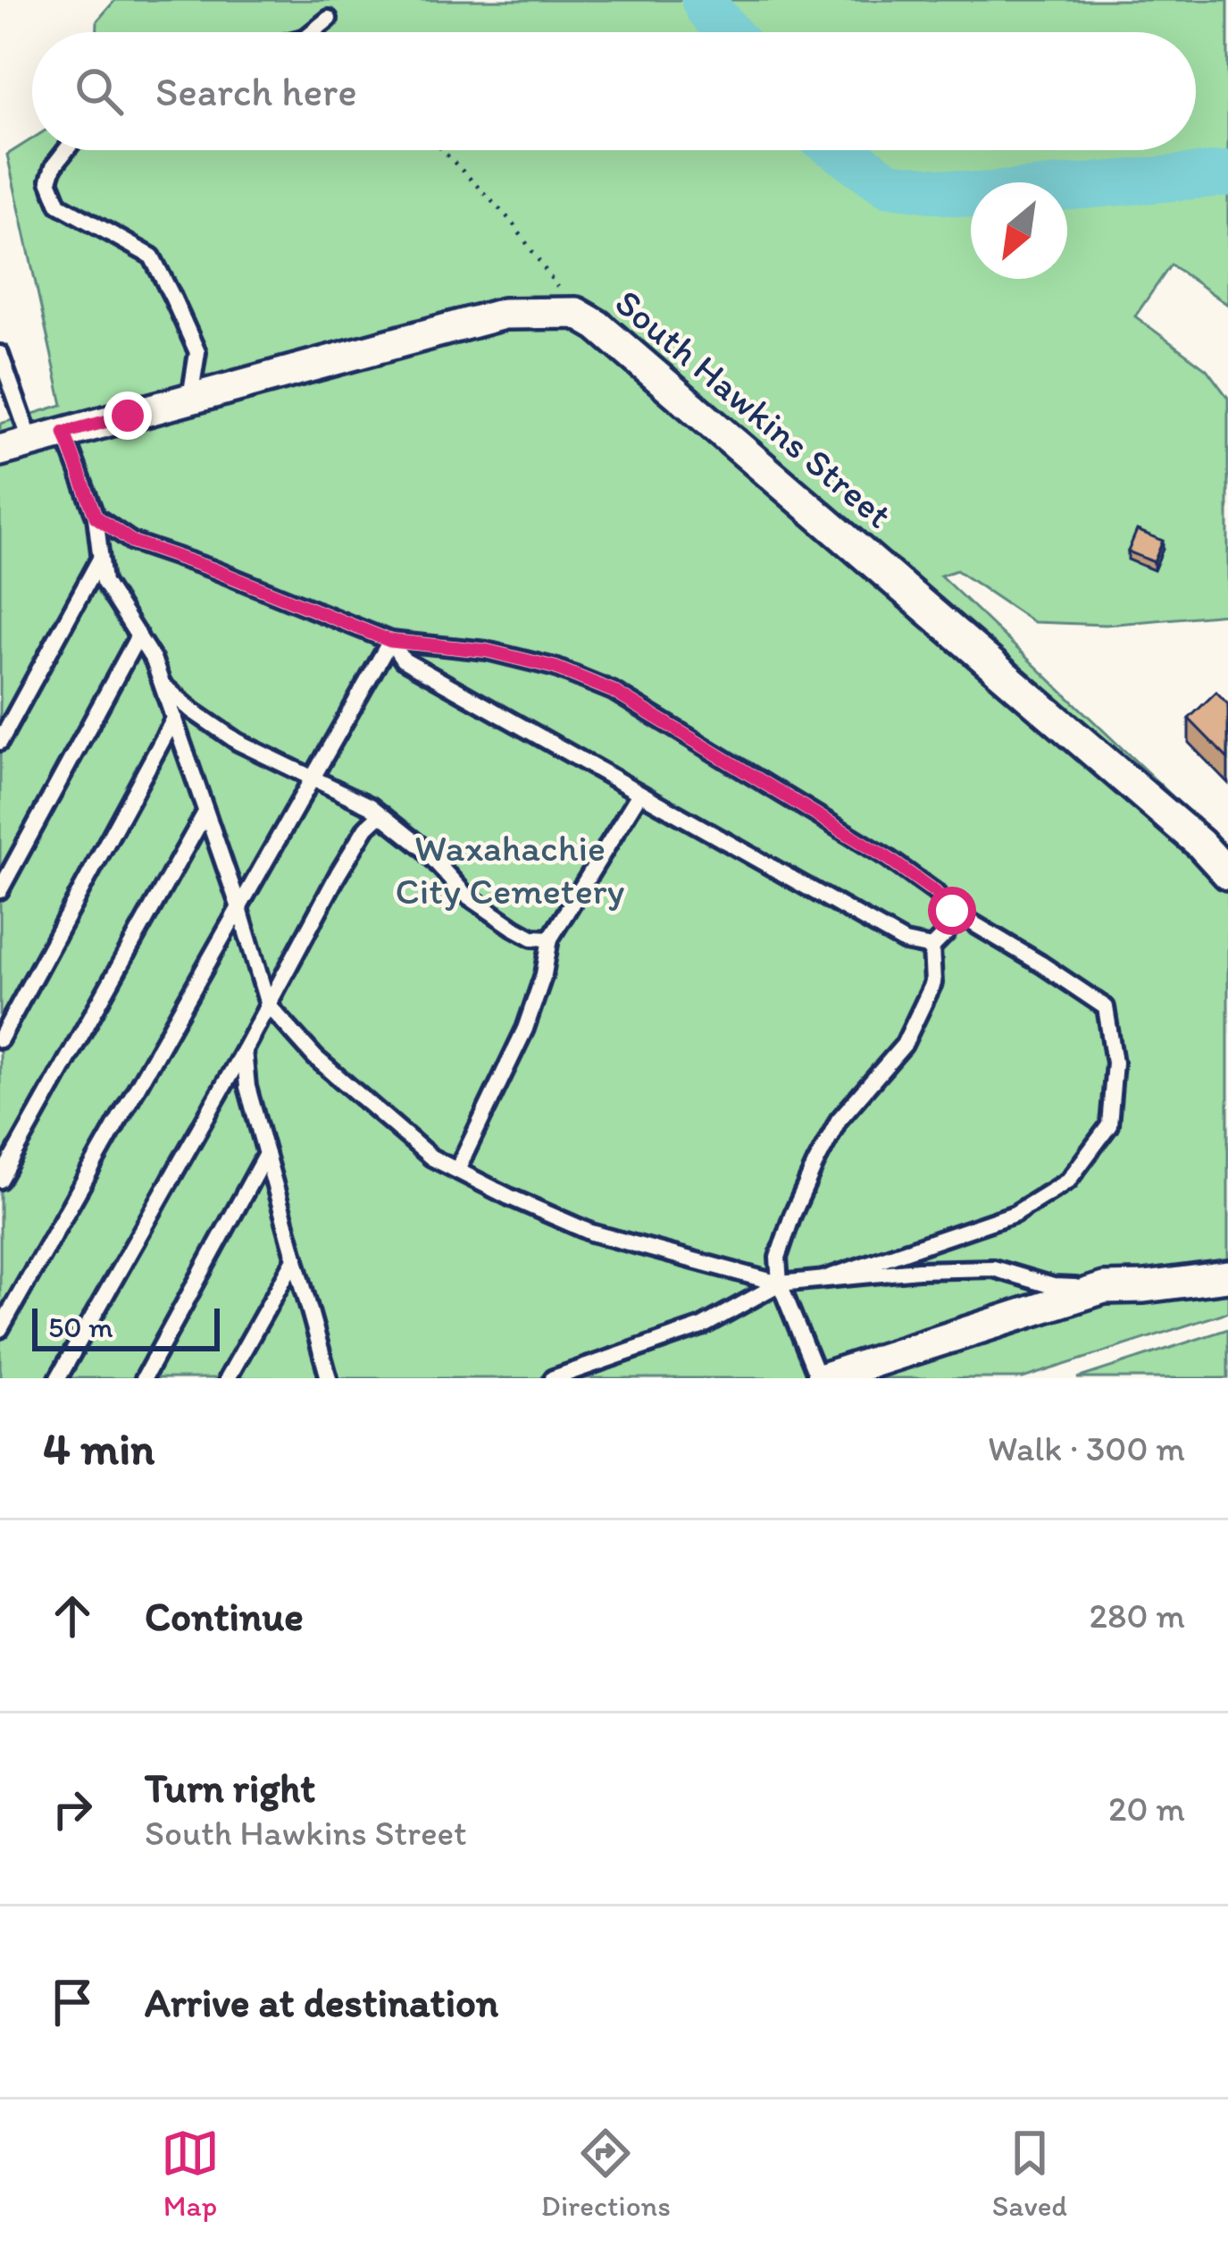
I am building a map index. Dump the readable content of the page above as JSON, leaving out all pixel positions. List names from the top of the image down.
{
  "streets": {
    "street": ["South Hawkins Street"]
  },
  "parks": ["Waxahachie City Cemetery"],
  "scale_bar": "50 m",
  "north": "bottom left",
  "page": {
    "search": "Search here",
    "scale": "50 m",
    "heading": ["4 min", "Walk · 300 m"],
    "list": [
      ["Continue", "280 m"],
      ["Turn right", "South Hawkins Street", "20 m"],
      "Arrive at destination"
    ],
    "nav": ["Map", "Directions", "Saved"]
  }
}
